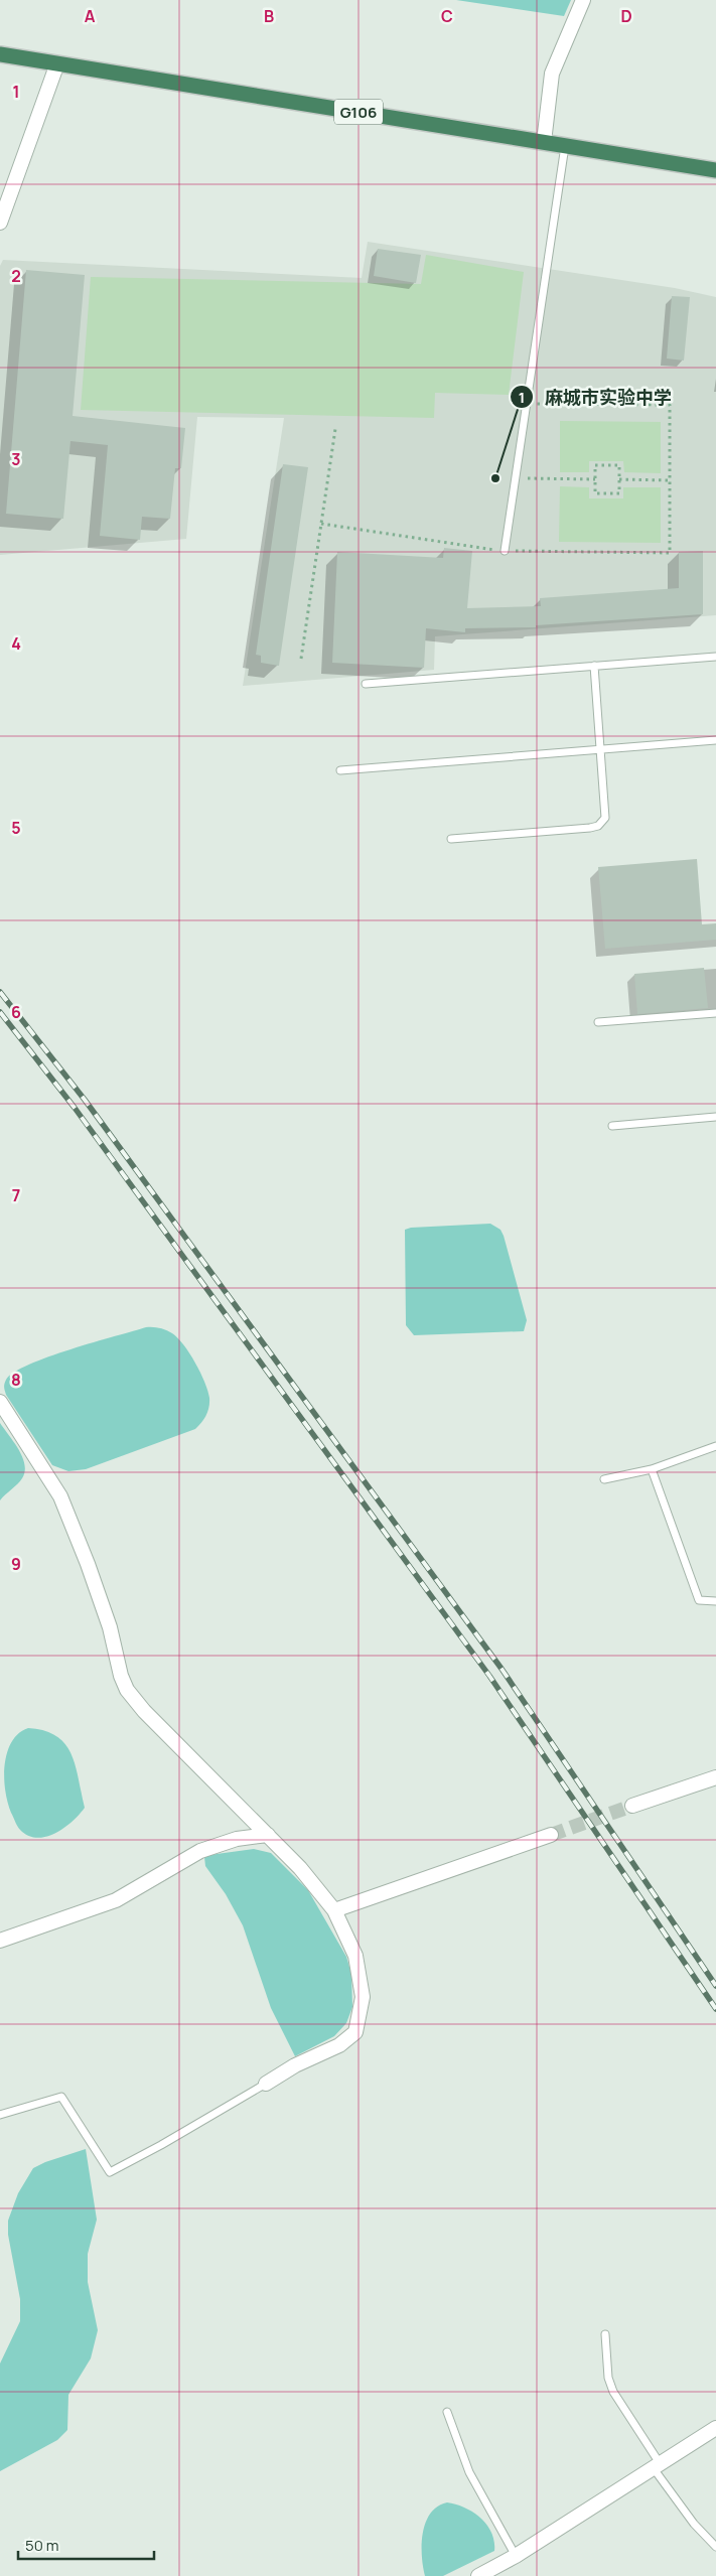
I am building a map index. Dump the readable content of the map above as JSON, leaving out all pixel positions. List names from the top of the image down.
{
  "streets": {
    "highway": ["G106"]
  },
  "places": ["麻城市实验中学"],
  "scale_bar": "50 m",
  "grid": {
    "columns": [
      "A",
      "B",
      "C",
      "D"
    ],
    "rows": [
      "1",
      "2",
      "3",
      "4",
      "5",
      "6",
      "7",
      "8",
      "9"
    ]
  }
}
